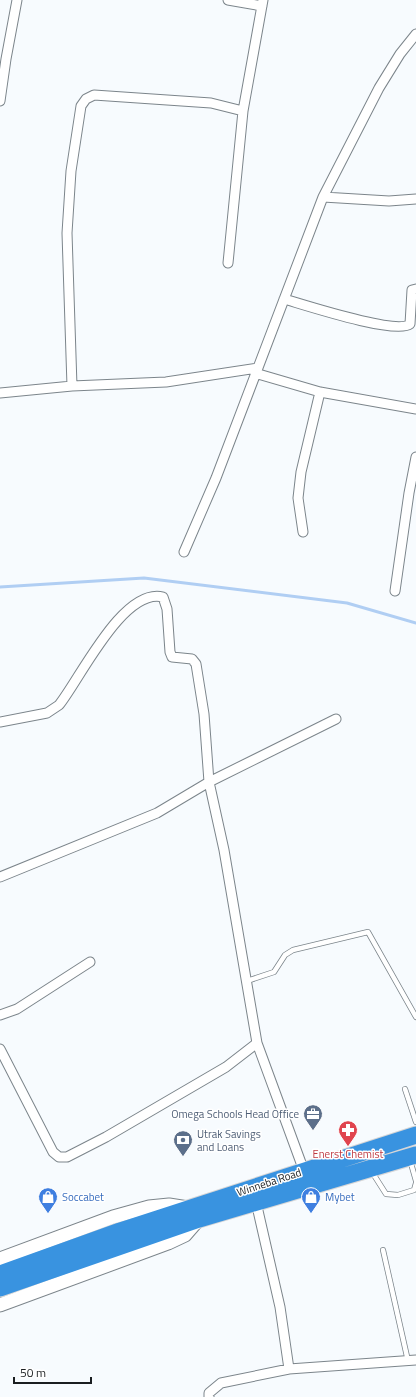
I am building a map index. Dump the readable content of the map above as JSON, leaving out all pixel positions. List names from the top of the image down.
{
  "streets": {
    "highway": ["Winneba Road"]
  },
  "places": {
    "office": ["Omega Schools Head Office"],
    "pharmacy": ["Enerst Chemist"],
    "bank": ["Utrak Savings and Loans"],
    "shop": ["Soccabet", "Mybet"]
  },
  "scale_bar": "50 m"
}
